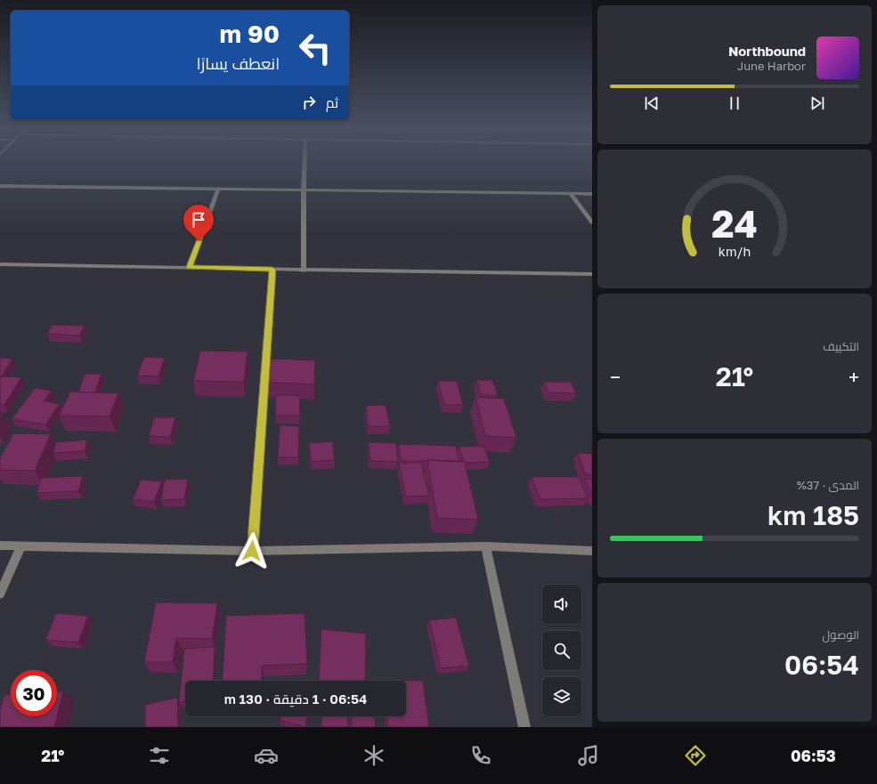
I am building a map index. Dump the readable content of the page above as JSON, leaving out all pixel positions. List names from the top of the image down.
{
  "page": {
    "turn": ["90 m", "انعطف يسارًا"],
    "song": ["Northbound", "June Harbor"],
    "then": "ثم",
    "tile": [
      "التكييف",
      ["المدى · 37%", "185 km"],
      ["الوصول", "06:54"]
    ],
    "heat": ["−", "21°", "+"],
    "limit": "30",
    "trip": "06:54 · 1 دقيقة · 130 m",
    "tabs": ["06:53", "21°"],
    "gauge": ["24", "km/h"]
  }
}
